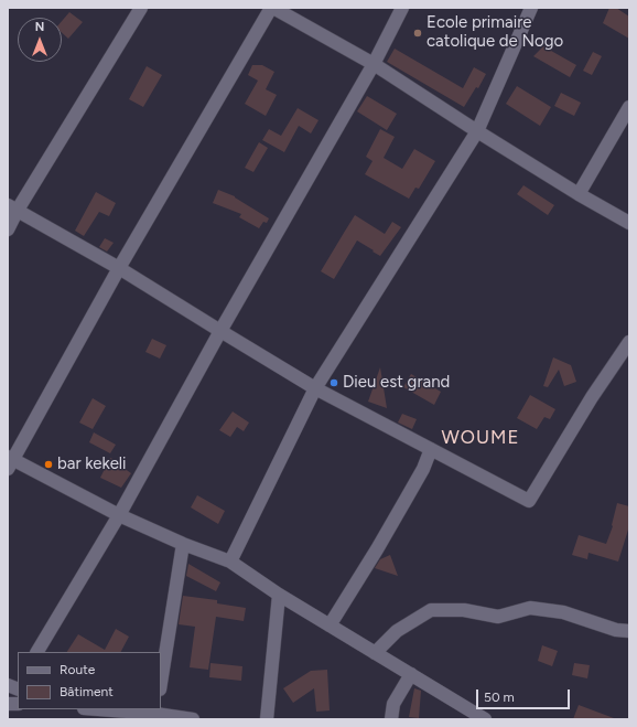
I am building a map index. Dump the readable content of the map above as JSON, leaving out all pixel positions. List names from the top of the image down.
{
  "districts": ["WOUME"],
  "places": ["Ecole primaire catolique de Nogo", "Dieu est grand", "bar kekeli"],
  "legend": ["Route", "Bâtiment"],
  "scale_bar": "50 m",
  "north": "top"
}
